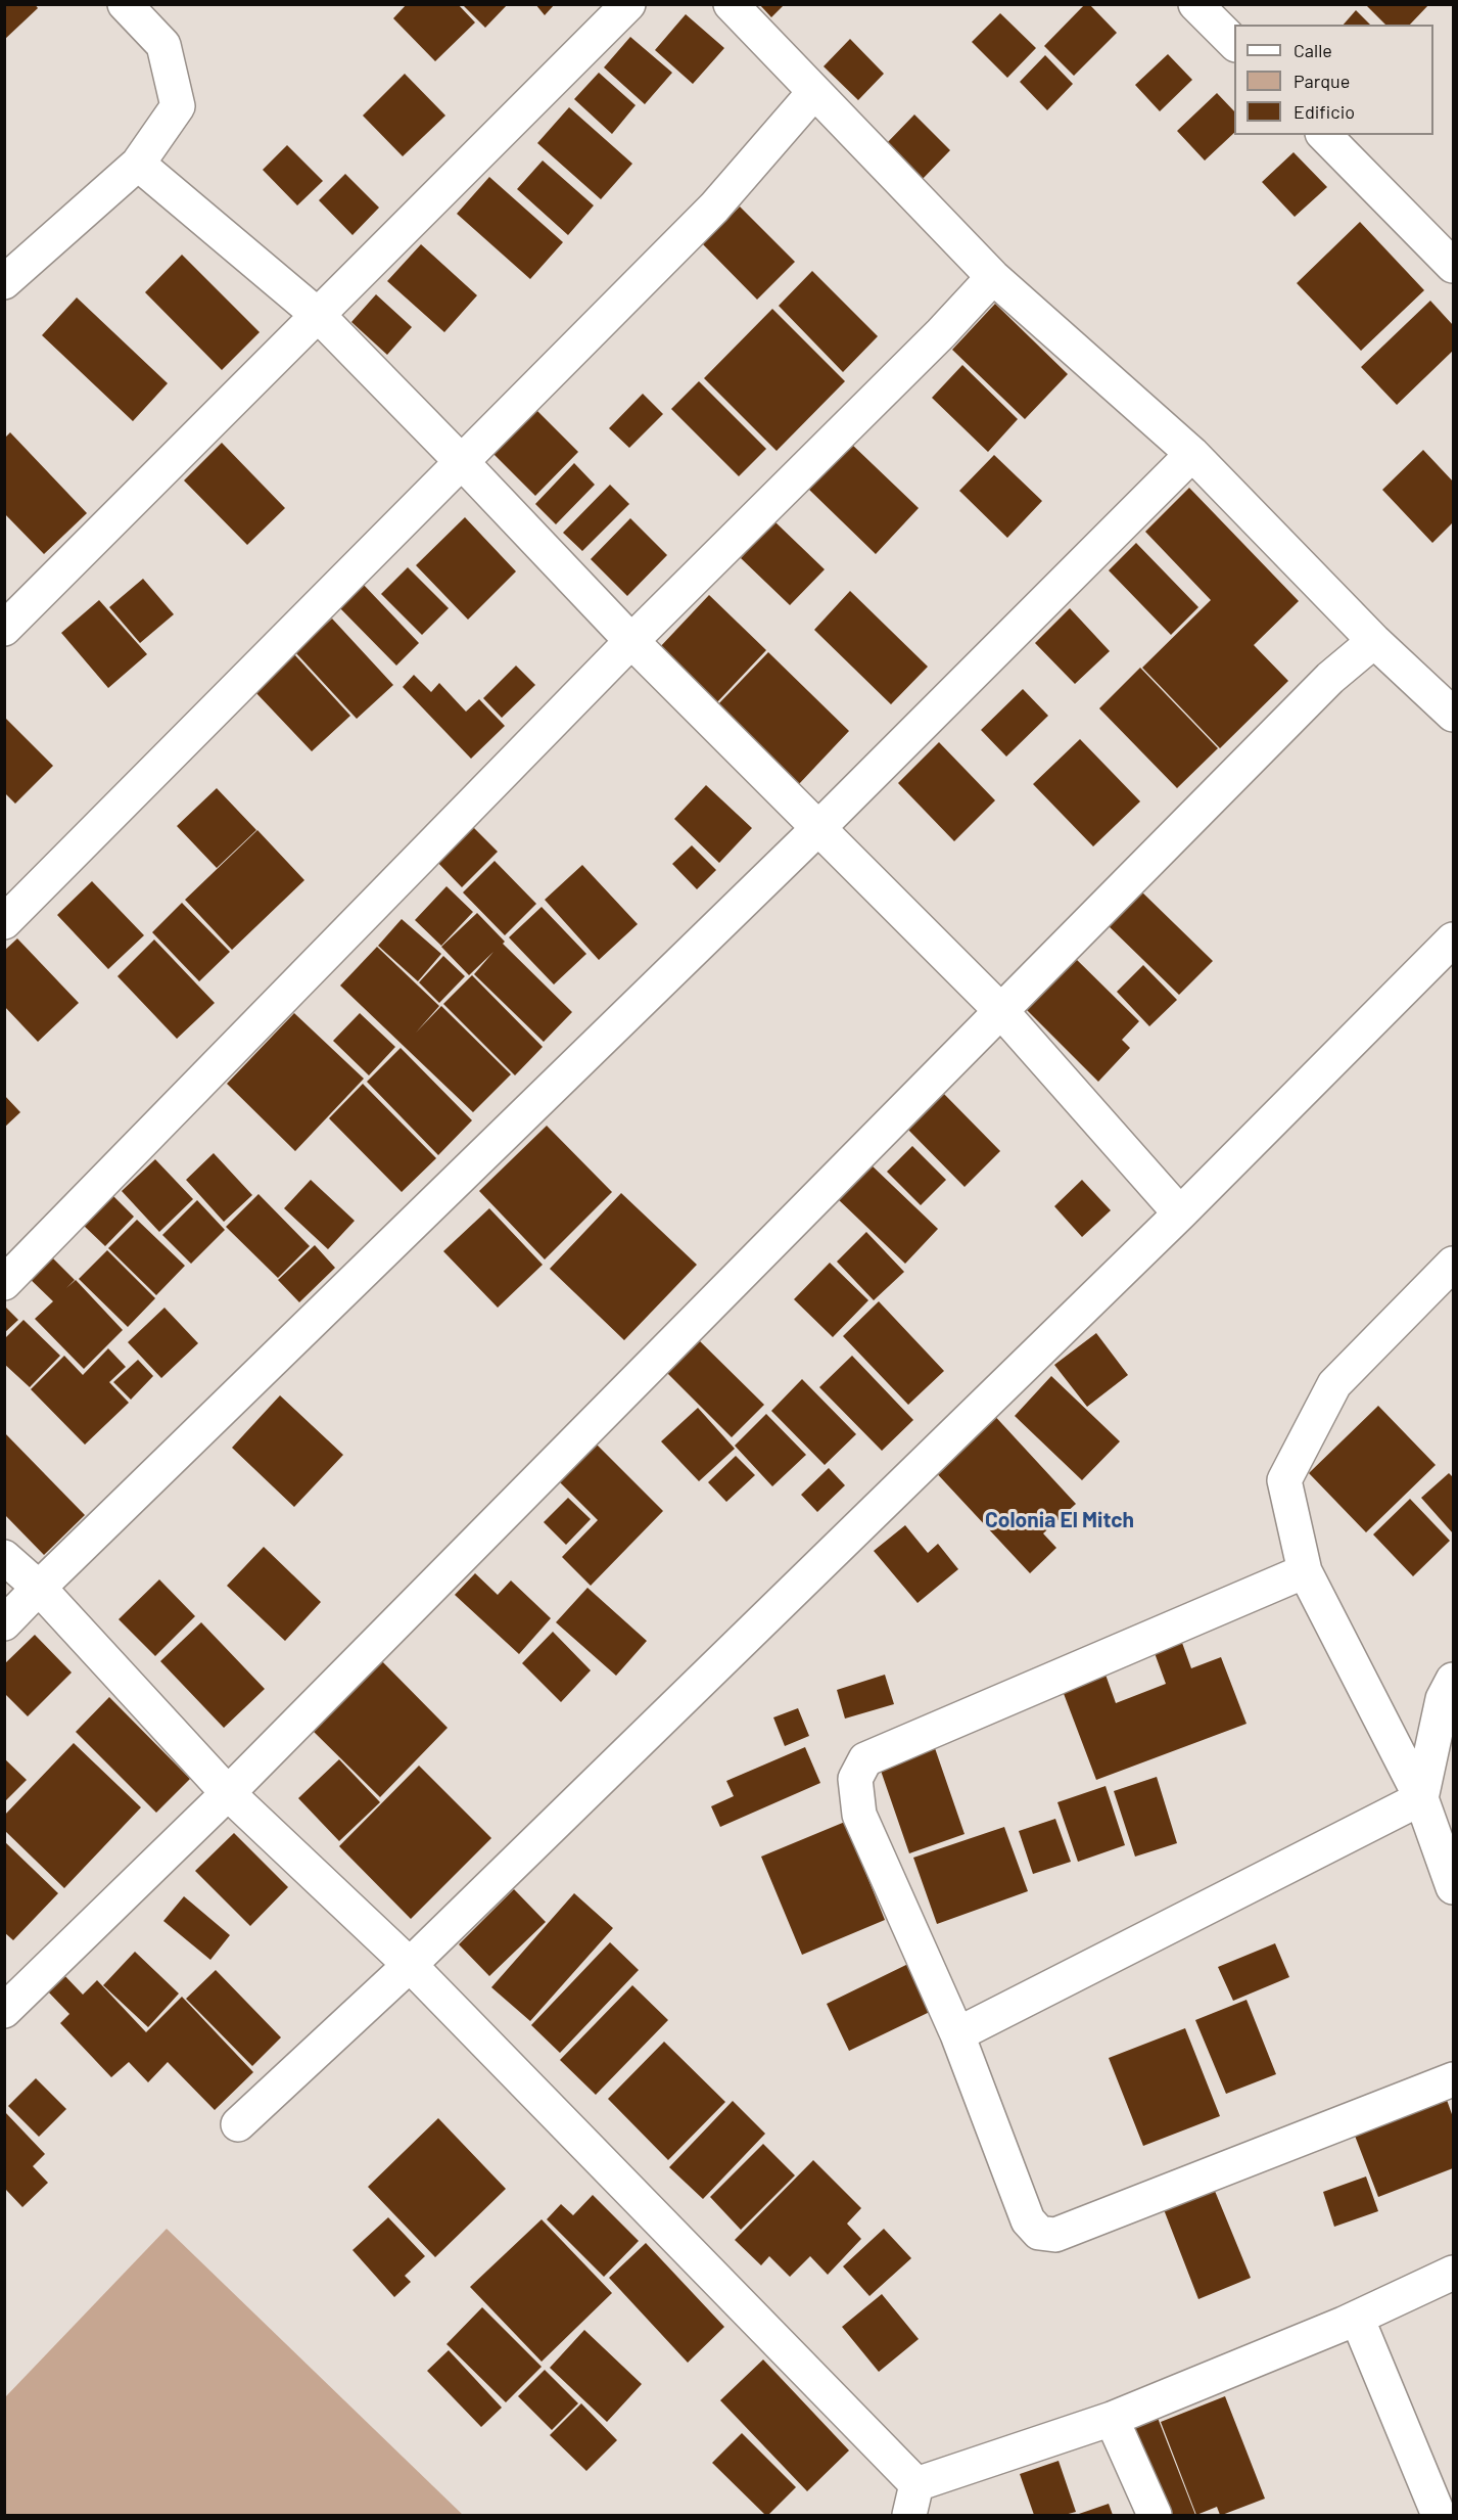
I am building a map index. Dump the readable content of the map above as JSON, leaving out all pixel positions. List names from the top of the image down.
{
  "districts": ["Colonia El Mitch"],
  "legend": ["Calle", "Parque", "Edificio"]
}
